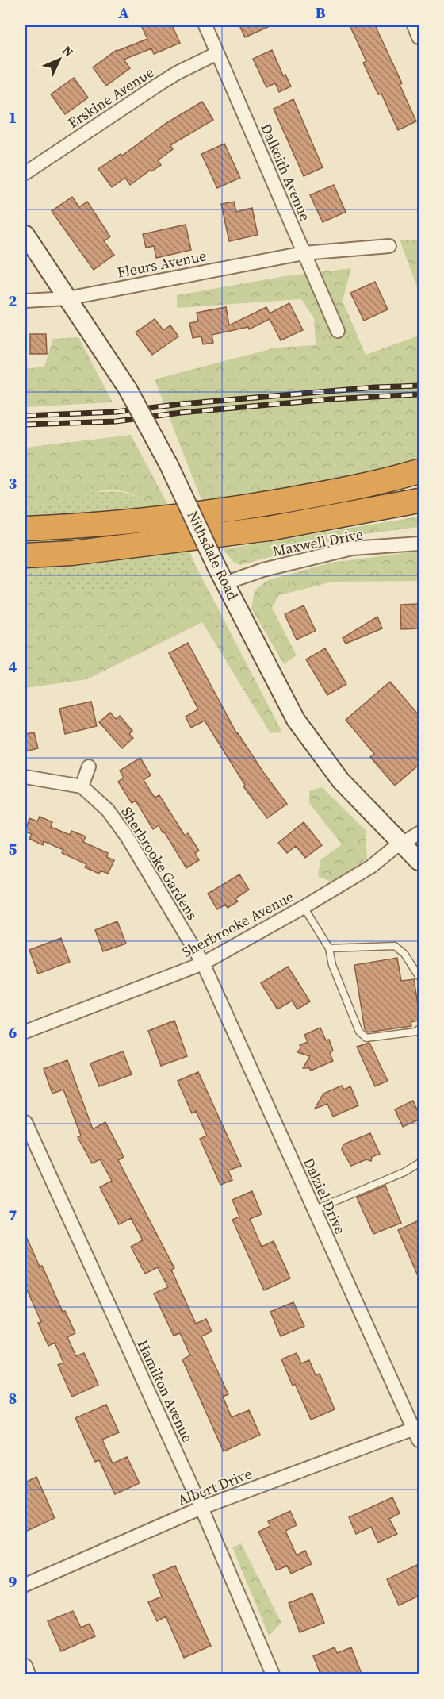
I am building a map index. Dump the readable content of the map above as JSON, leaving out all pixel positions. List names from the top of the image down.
{
  "streets": {
    "street": [
      "Erskine Avenue",
      "Dalkeith Avenue",
      "Fleurs Avenue",
      "Maxwell Drive",
      "Nithsdale Road",
      "Sherbrooke Gardens",
      "Sherbrooke Avenue",
      "Dalziel Drive",
      "Hamilton Avenue",
      "Albert Drive"
    ]
  },
  "crossings": [
    ["Erskine Avenue", "Dalkeith Avenue"],
    ["Dalkeith Avenue", "Fleurs Avenue"],
    ["Fleurs Avenue", "Nithsdale Road"],
    ["Maxwell Drive", "Nithsdale Road"],
    ["Nithsdale Road", "Sherbrooke Avenue"],
    ["Sherbrooke Gardens", "Sherbrooke Avenue"],
    ["Sherbrooke Gardens", "Dalziel Drive"],
    ["Sherbrooke Avenue", "Dalziel Drive"],
    ["Dalziel Drive", "Albert Drive"],
    ["Hamilton Avenue", "Albert Drive"]
  ],
  "north": "top right",
  "grid": {
    "columns": ["A", "B"],
    "rows": [
      "1",
      "2",
      "3",
      "4",
      "5",
      "6",
      "7",
      "8",
      "9"
    ]
  }
}
